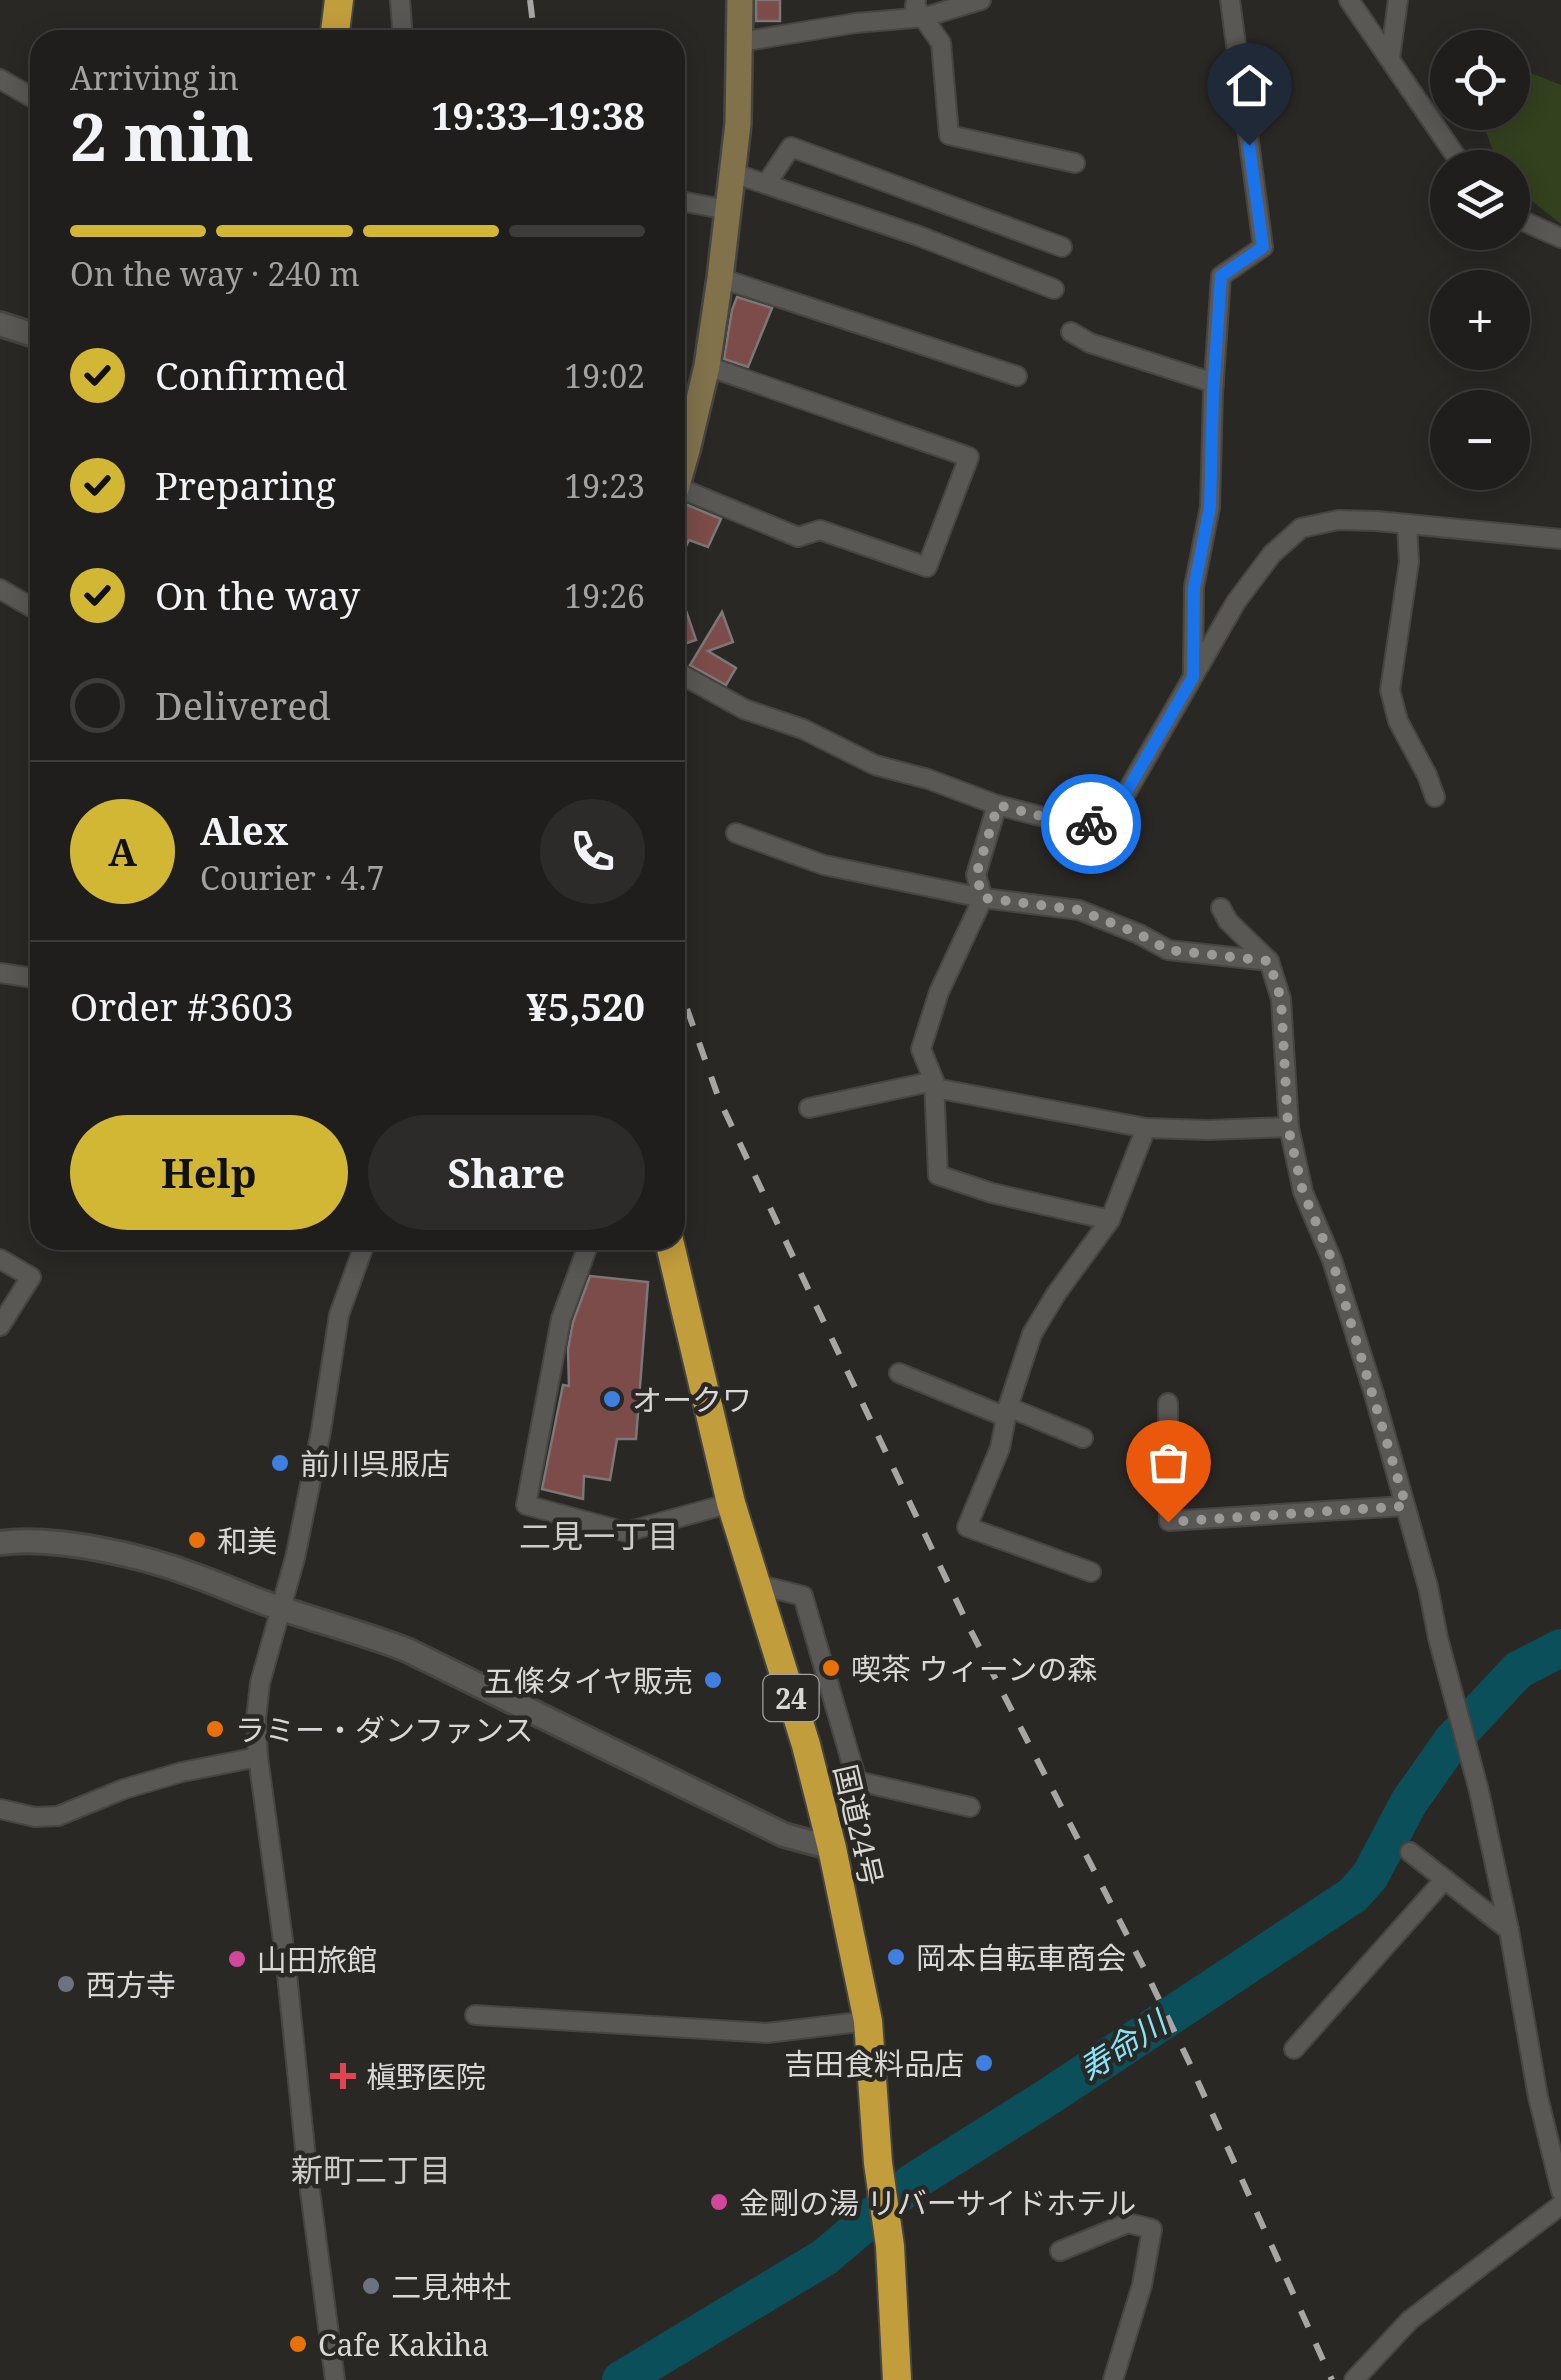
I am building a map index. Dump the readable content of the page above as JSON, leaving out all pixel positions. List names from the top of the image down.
{
  "streets": {
    "highway": ["24", "国道24号"]
  },
  "districts": ["二見一丁目", "新町二丁目"],
  "water": ["寿命川"],
  "places": {
    "other": [
      "オークワ",
      "前川呉服店",
      "和美",
      "喫茶 ウィーンの森",
      "五條タイヤ販売",
      "ラミー・ダンファンス",
      "岡本自転車商会",
      "山田旅館",
      "西方寺",
      "吉田食料品店",
      "金剛の湯 リバーサイドホテル",
      "二見神社",
      "Cafe Kakiha"
    ],
    "health": ["槇野医院"]
  },
  "page": {
    "map_buttons": ["+", "−"],
    "heading": ["2 min", "Arriving in", "19:33–19:38"],
    "panel": [
      "Alex",
      "Courier · 4.7",
      "Order #3603",
      "¥5,520"
    ],
    "bar": "On the way · 240 m",
    "list": [
      ["Confirmed", "19:02"],
      ["Preparing", "19:23"],
      ["On the way", "19:26"],
      "Delivered"
    ],
    "round": "A",
    "buttons": ["Help", "Share"]
  }
}
